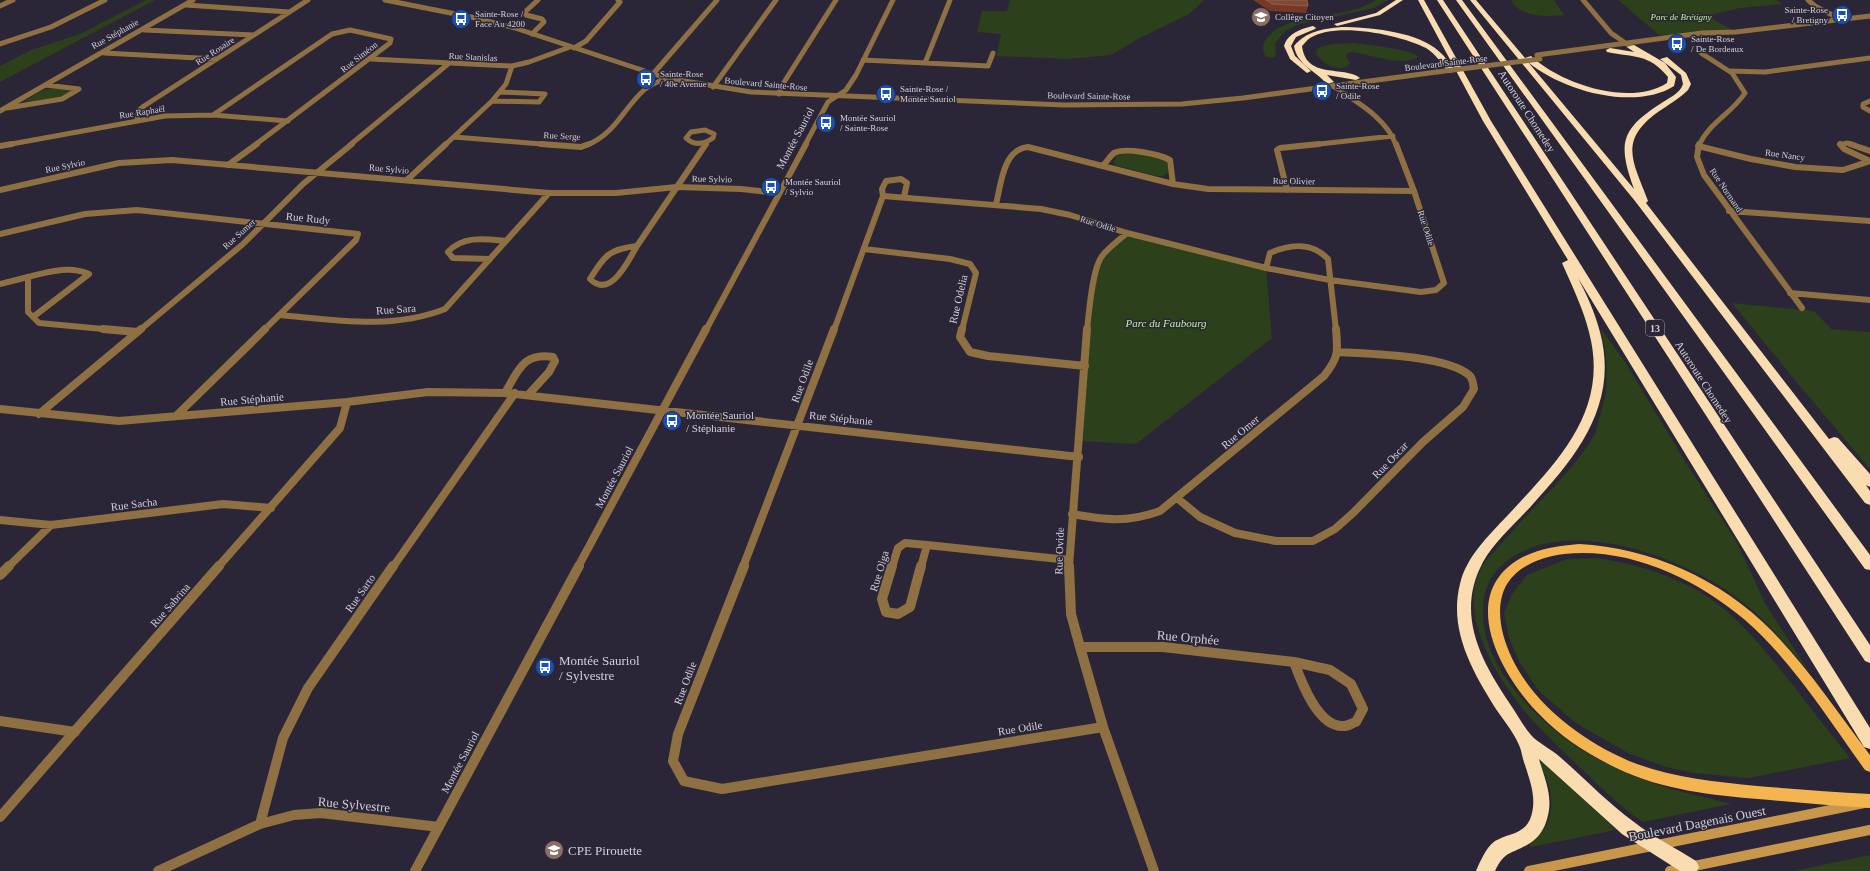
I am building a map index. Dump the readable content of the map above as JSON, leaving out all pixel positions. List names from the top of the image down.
{
  "streets": {
    "highway": ["Autoroute Chomedey", "13"],
    "main road": ["Boulevard Dagenais Ouest"],
    "street": [
      "Rue Stéphanie",
      "Rue Rosaire",
      "Rue Siméon",
      "Rue Stanislas",
      "Boulevard Sainte-Rose",
      "Rue Raphaël",
      "Rue Serge",
      "Montée Sauriol",
      "Rue Nancy",
      "Rue Sylvio",
      "Rue Olivier",
      "Rue Normand",
      "Rue Rudy",
      "Rue Odile",
      "Rue Sumer",
      "Rue Odelia",
      "Rue Sara",
      "Rue Omer",
      "Rue Oscar",
      "Rue Sacha",
      "Rue Ovide",
      "Rue Olga",
      "Rue Sarto",
      "Rue Sabrina",
      "Rue Orphée",
      "Rue Sylvestre"
    ]
  },
  "crossings": [
    ["Rue Stéphanie", "Montée Sauriol"],
    ["Rue Stéphanie", "Rue Rudy"],
    ["Rue Stéphanie", "Rue Odile"],
    ["Rue Stéphanie", "Rue Sumer"],
    ["Rue Stéphanie", "Rue Ovide"],
    ["Rue Stéphanie", "Rue Sarto"],
    ["Rue Stéphanie", "Rue Sabrina"],
    ["Rue Rosaire", "Rue Raphaël"],
    ["Rue Siméon", "Rue Stanislas"],
    ["Rue Siméon", "Rue Raphaël"],
    ["Rue Siméon", "Rue Sylvio"],
    ["Rue Stanislas", "Boulevard Sainte-Rose"],
    ["Rue Stanislas", "Rue Sumer"],
    ["Boulevard Sainte-Rose", "Rue Serge"],
    ["Boulevard Sainte-Rose", "Montée Sauriol"],
    ["Boulevard Sainte-Rose", "Rue Odile"],
    ["Montée Sauriol", "Rue Sylvio"],
    ["Montée Sauriol", "Rue Sylvestre"],
    ["Rue Nancy", "Rue Normand"],
    ["Rue Sylvio", "Rue Sumer"],
    ["Rue Sylvio", "Rue Sara"],
    ["Rue Olivier", "Rue Odile"],
    ["Rue Rudy", "Rue Sumer"],
    ["Rue Rudy", "Rue Sara"],
    ["Rue Odile", "Rue Odelia"],
    ["Rue Odile", "Rue Ovide"],
    ["Rue Odelia", "Rue Ovide"],
    ["Rue Omer", "Rue Oscar"],
    ["Rue Omer", "Rue Ovide"],
    ["Rue Sacha", "Rue Sabrina"],
    ["Rue Ovide", "Rue Olga"],
    ["Rue Ovide", "Rue Orphée"],
    ["Rue Sarto", "Rue Sylvestre"]
  ],
  "parks": ["Parc de Brétigny", "Parc du Faubourg"],
  "places": {
    "bus stop": [
      "Sainte-Rose / Bretigny",
      "Sainte-Rose / Face Au 4200",
      "Sainte-Rose / De Bordeaux",
      "Sainte-Rose / 40e Avenue",
      "Sainte-Rose / Odile",
      "Sainte-Rose / Montée Sauriol",
      "Montée Sauriol / Sainte-Rose",
      "Montée Sauriol / Sylvio",
      "Montée Sauriol / Stéphanie",
      "Montée Sauriol / Sylvestre"
    ],
    "school or university": ["Collège Citoyen", "CPE Pirouette"]
  }
}
